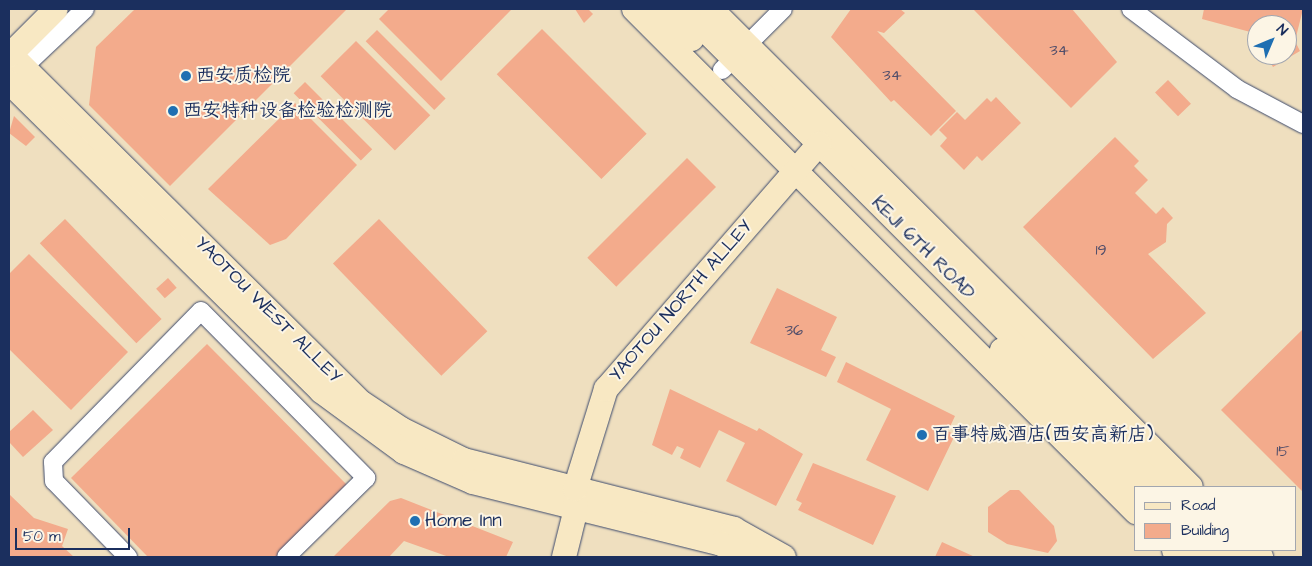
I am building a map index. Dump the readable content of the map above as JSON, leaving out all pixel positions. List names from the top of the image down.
{
  "streets": {
    "main road": ["KEJI 6TH ROAD", "YAOTOU NORTH ALLEY", "YAOTOU WEST ALLEY"]
  },
  "crossings": [
    ["KEJI 6TH ROAD", "YAOTOU NORTH ALLEY"],
    ["YAOTOU NORTH ALLEY", "YAOTOU WEST ALLEY"]
  ],
  "places": [
    "西安质检院",
    "西安特种设备检验检测院",
    "百事特威酒店(西安高新店)",
    "Home Inn"
  ],
  "house_numbers": [
    "34",
    "34",
    "19",
    "36",
    "15"
  ],
  "legend": ["Road", "Building"],
  "scale_bar": "50 m",
  "north": "top right"
}
